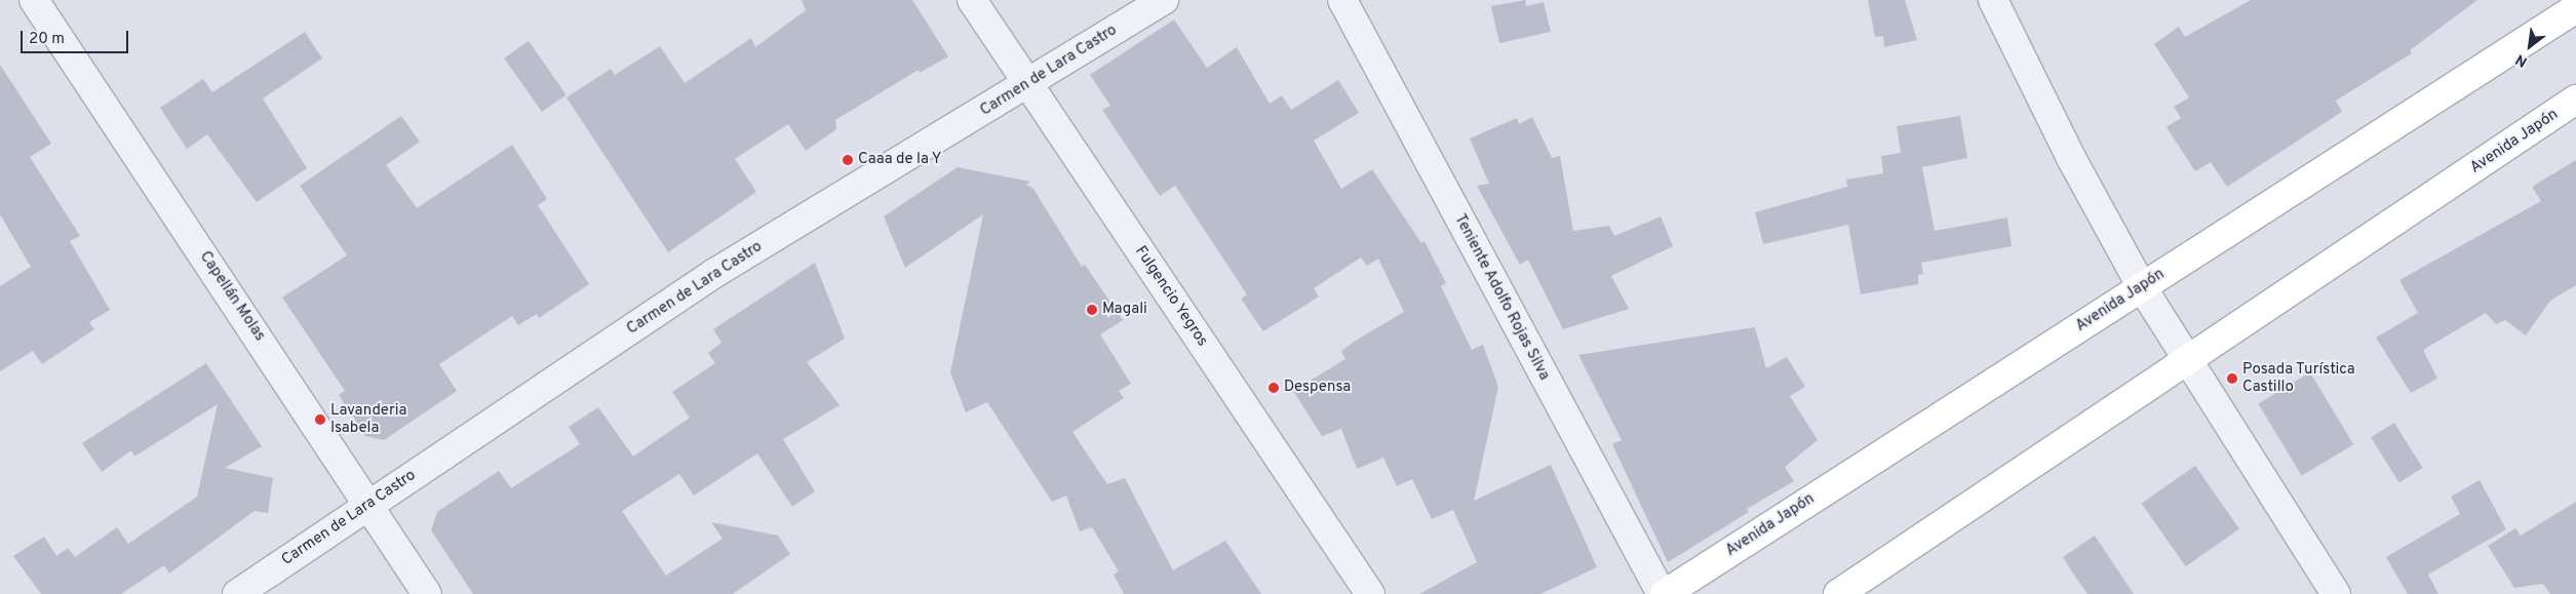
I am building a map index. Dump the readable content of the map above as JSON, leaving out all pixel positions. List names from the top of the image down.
{
  "streets": {
    "main road": ["Avenida Japón"],
    "street": [
      "Carmen de Lara Castro",
      "Capellán Molas",
      "Fulgencio Yegros",
      "Teniente Adolfo Rojas Silva"
    ]
  },
  "crossings": [
    ["Carmen de Lara Castro", "Capellán Molas"],
    ["Carmen de Lara Castro", "Fulgencio Yegros"],
    ["Avenida Japón", "Teniente Adolfo Rojas Silva"]
  ],
  "places": [
    "Caaa de la Y",
    "Magali",
    "Posada Turística Castillo",
    "Despensa",
    "Lavanderia Isabela"
  ],
  "scale_bar": "20 m",
  "north": "bottom left"
}
